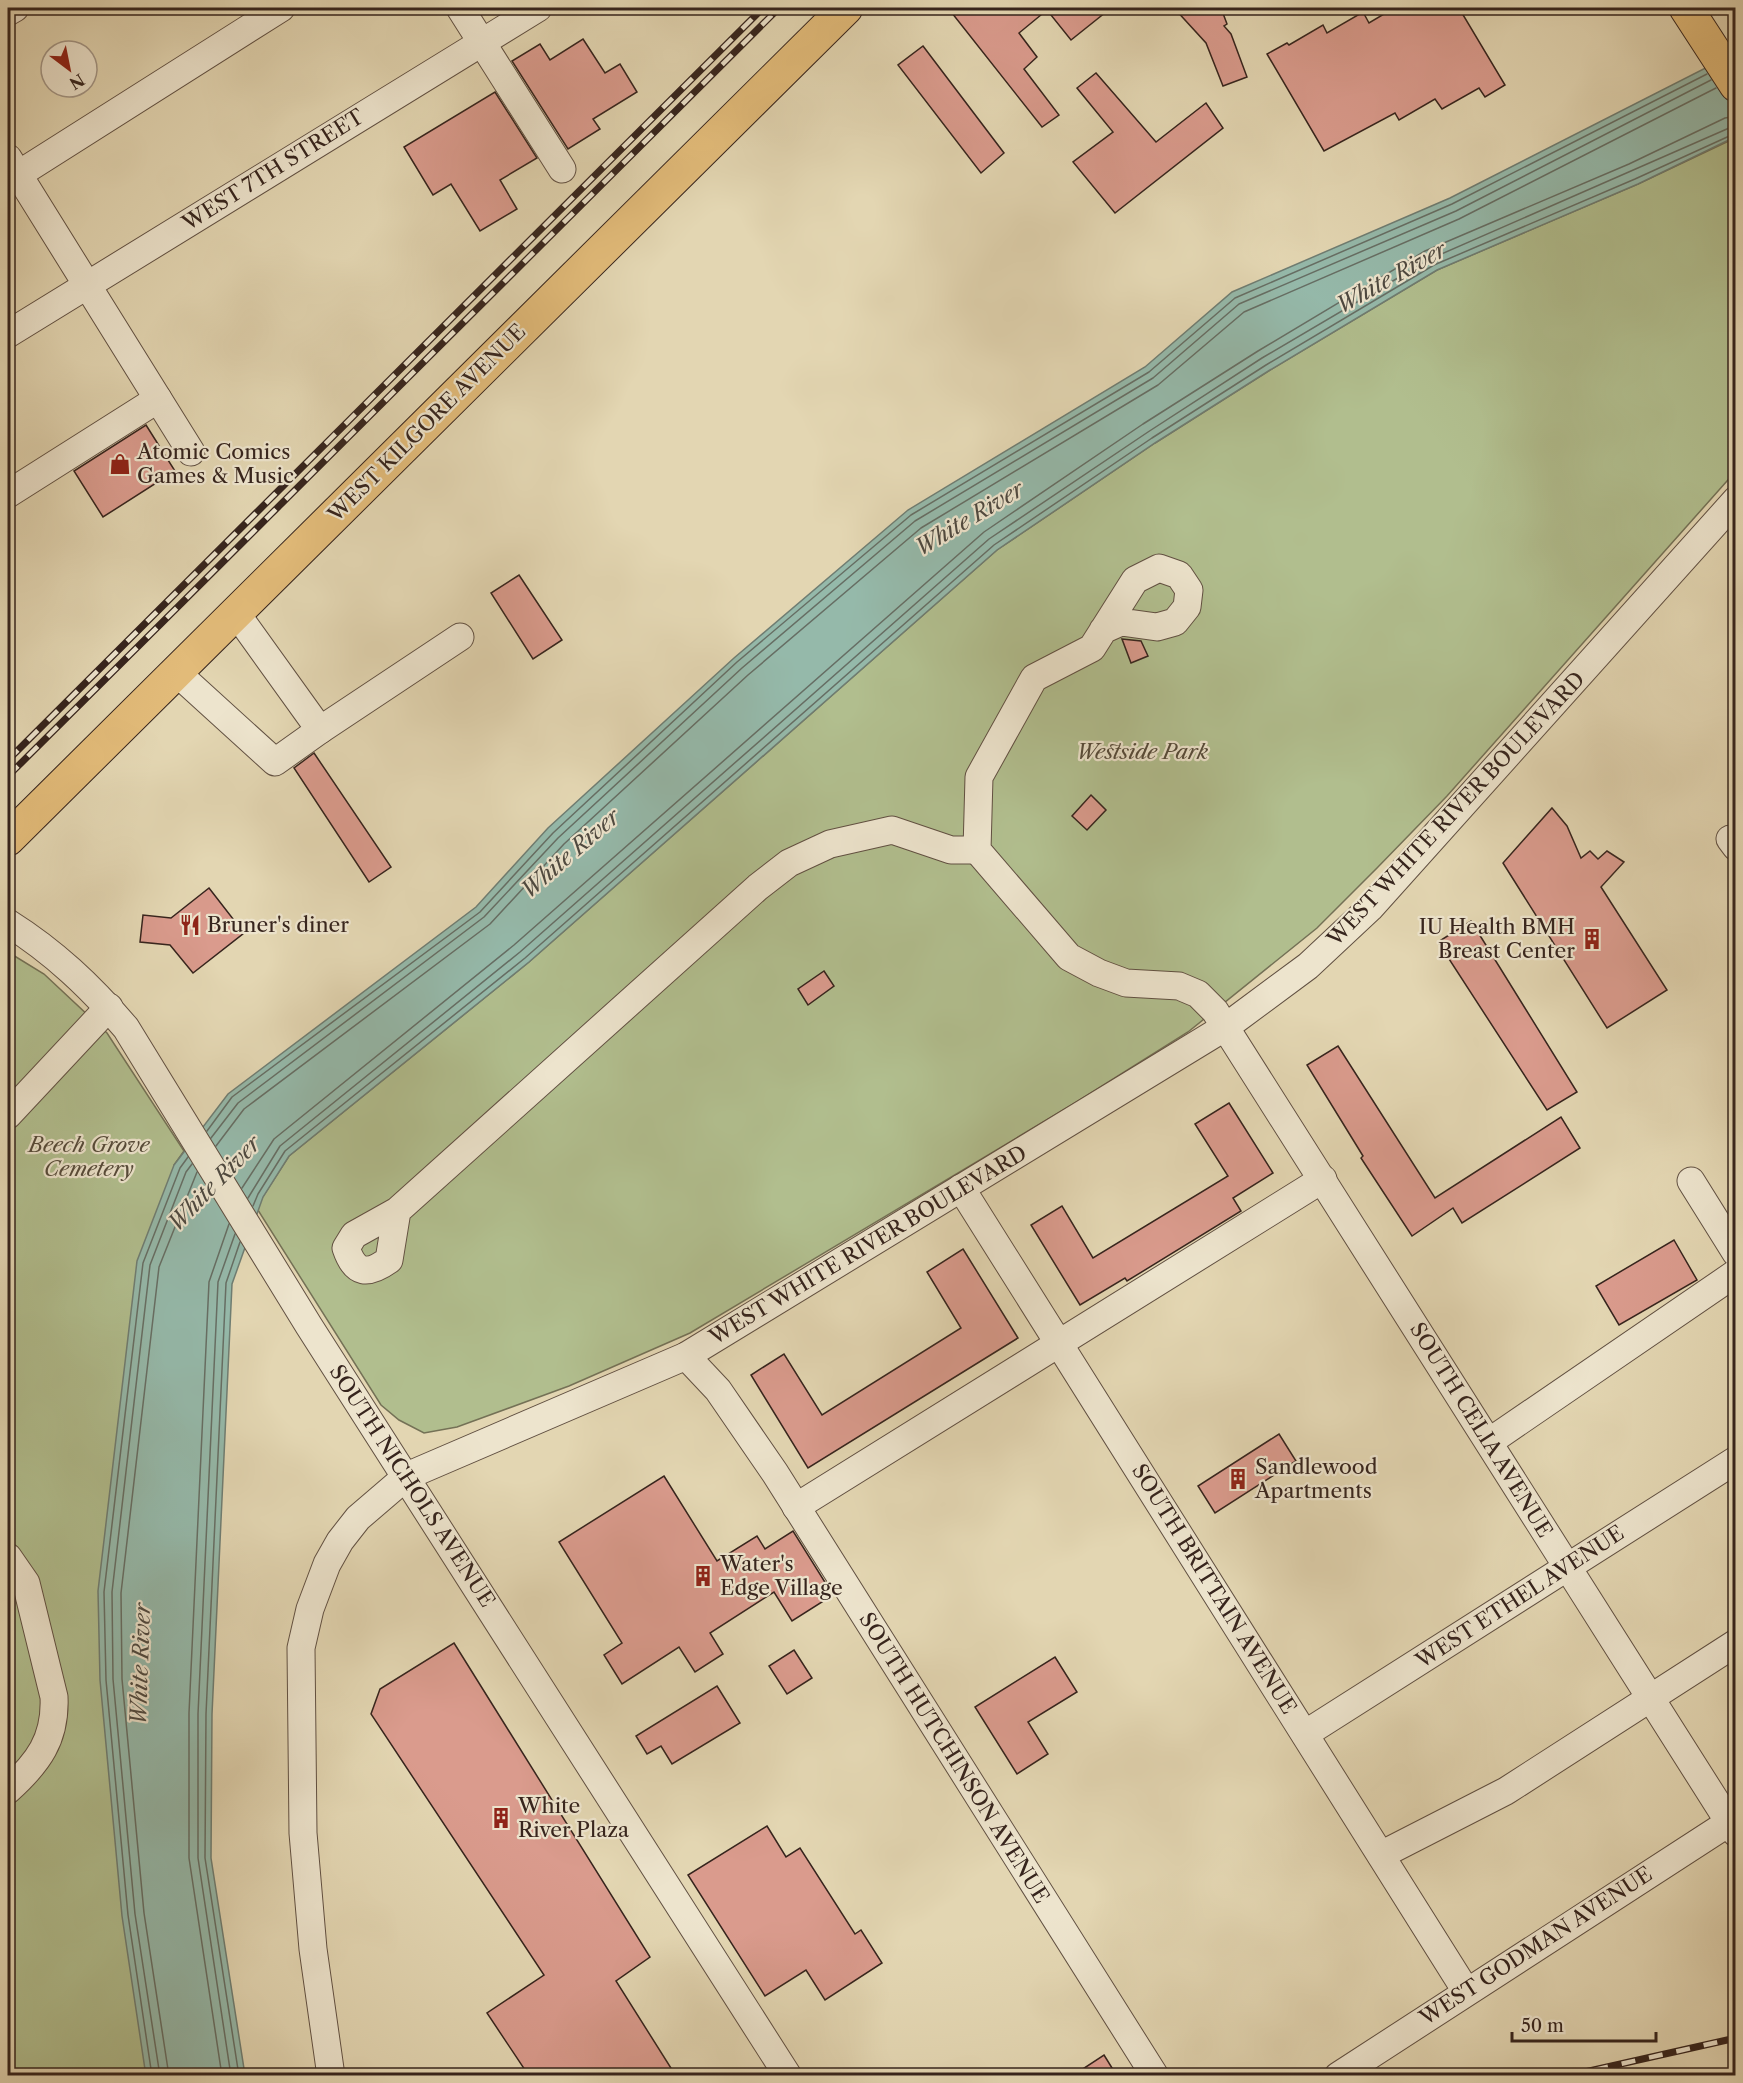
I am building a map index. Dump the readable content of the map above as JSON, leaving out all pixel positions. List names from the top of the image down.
{
  "streets": {
    "main road": ["WEST KILGORE AVENUE"],
    "street": [
      "WEST 7TH STREET",
      "WEST WHITE RIVER BOULEVARD",
      "SOUTH CELIA AVENUE",
      "SOUTH NICHOLS AVENUE",
      "SOUTH BRITTAIN AVENUE",
      "WEST ETHEL AVENUE",
      "SOUTH HUTCHINSON AVENUE",
      "WEST GODMAN AVENUE"
    ]
  },
  "crossings": [
    ["WEST WHITE RIVER BOULEVARD", "SOUTH CELIA AVENUE"],
    ["WEST WHITE RIVER BOULEVARD", "SOUTH NICHOLS AVENUE"],
    ["WEST WHITE RIVER BOULEVARD", "SOUTH BRITTAIN AVENUE"],
    ["WEST WHITE RIVER BOULEVARD", "SOUTH HUTCHINSON AVENUE"],
    ["SOUTH CELIA AVENUE", "WEST ETHEL AVENUE"],
    ["SOUTH CELIA AVENUE", "WEST GODMAN AVENUE"],
    ["SOUTH BRITTAIN AVENUE", "WEST ETHEL AVENUE"],
    ["SOUTH BRITTAIN AVENUE", "WEST GODMAN AVENUE"]
  ],
  "water": ["White River"],
  "parks": ["Westside Park", "Beech Grove Cemetery"],
  "places": {
    "shop": ["Atomic Comics Games & Music"],
    "restaurant": ["Bruner's diner"],
    "building": [
      "IU Health BMH Breast Center",
      "Sandlewood Apartments",
      "Water's Edge Village",
      "White River Plaza"
    ]
  },
  "scale_bar": "50 m",
  "north": "bottom right"
}
